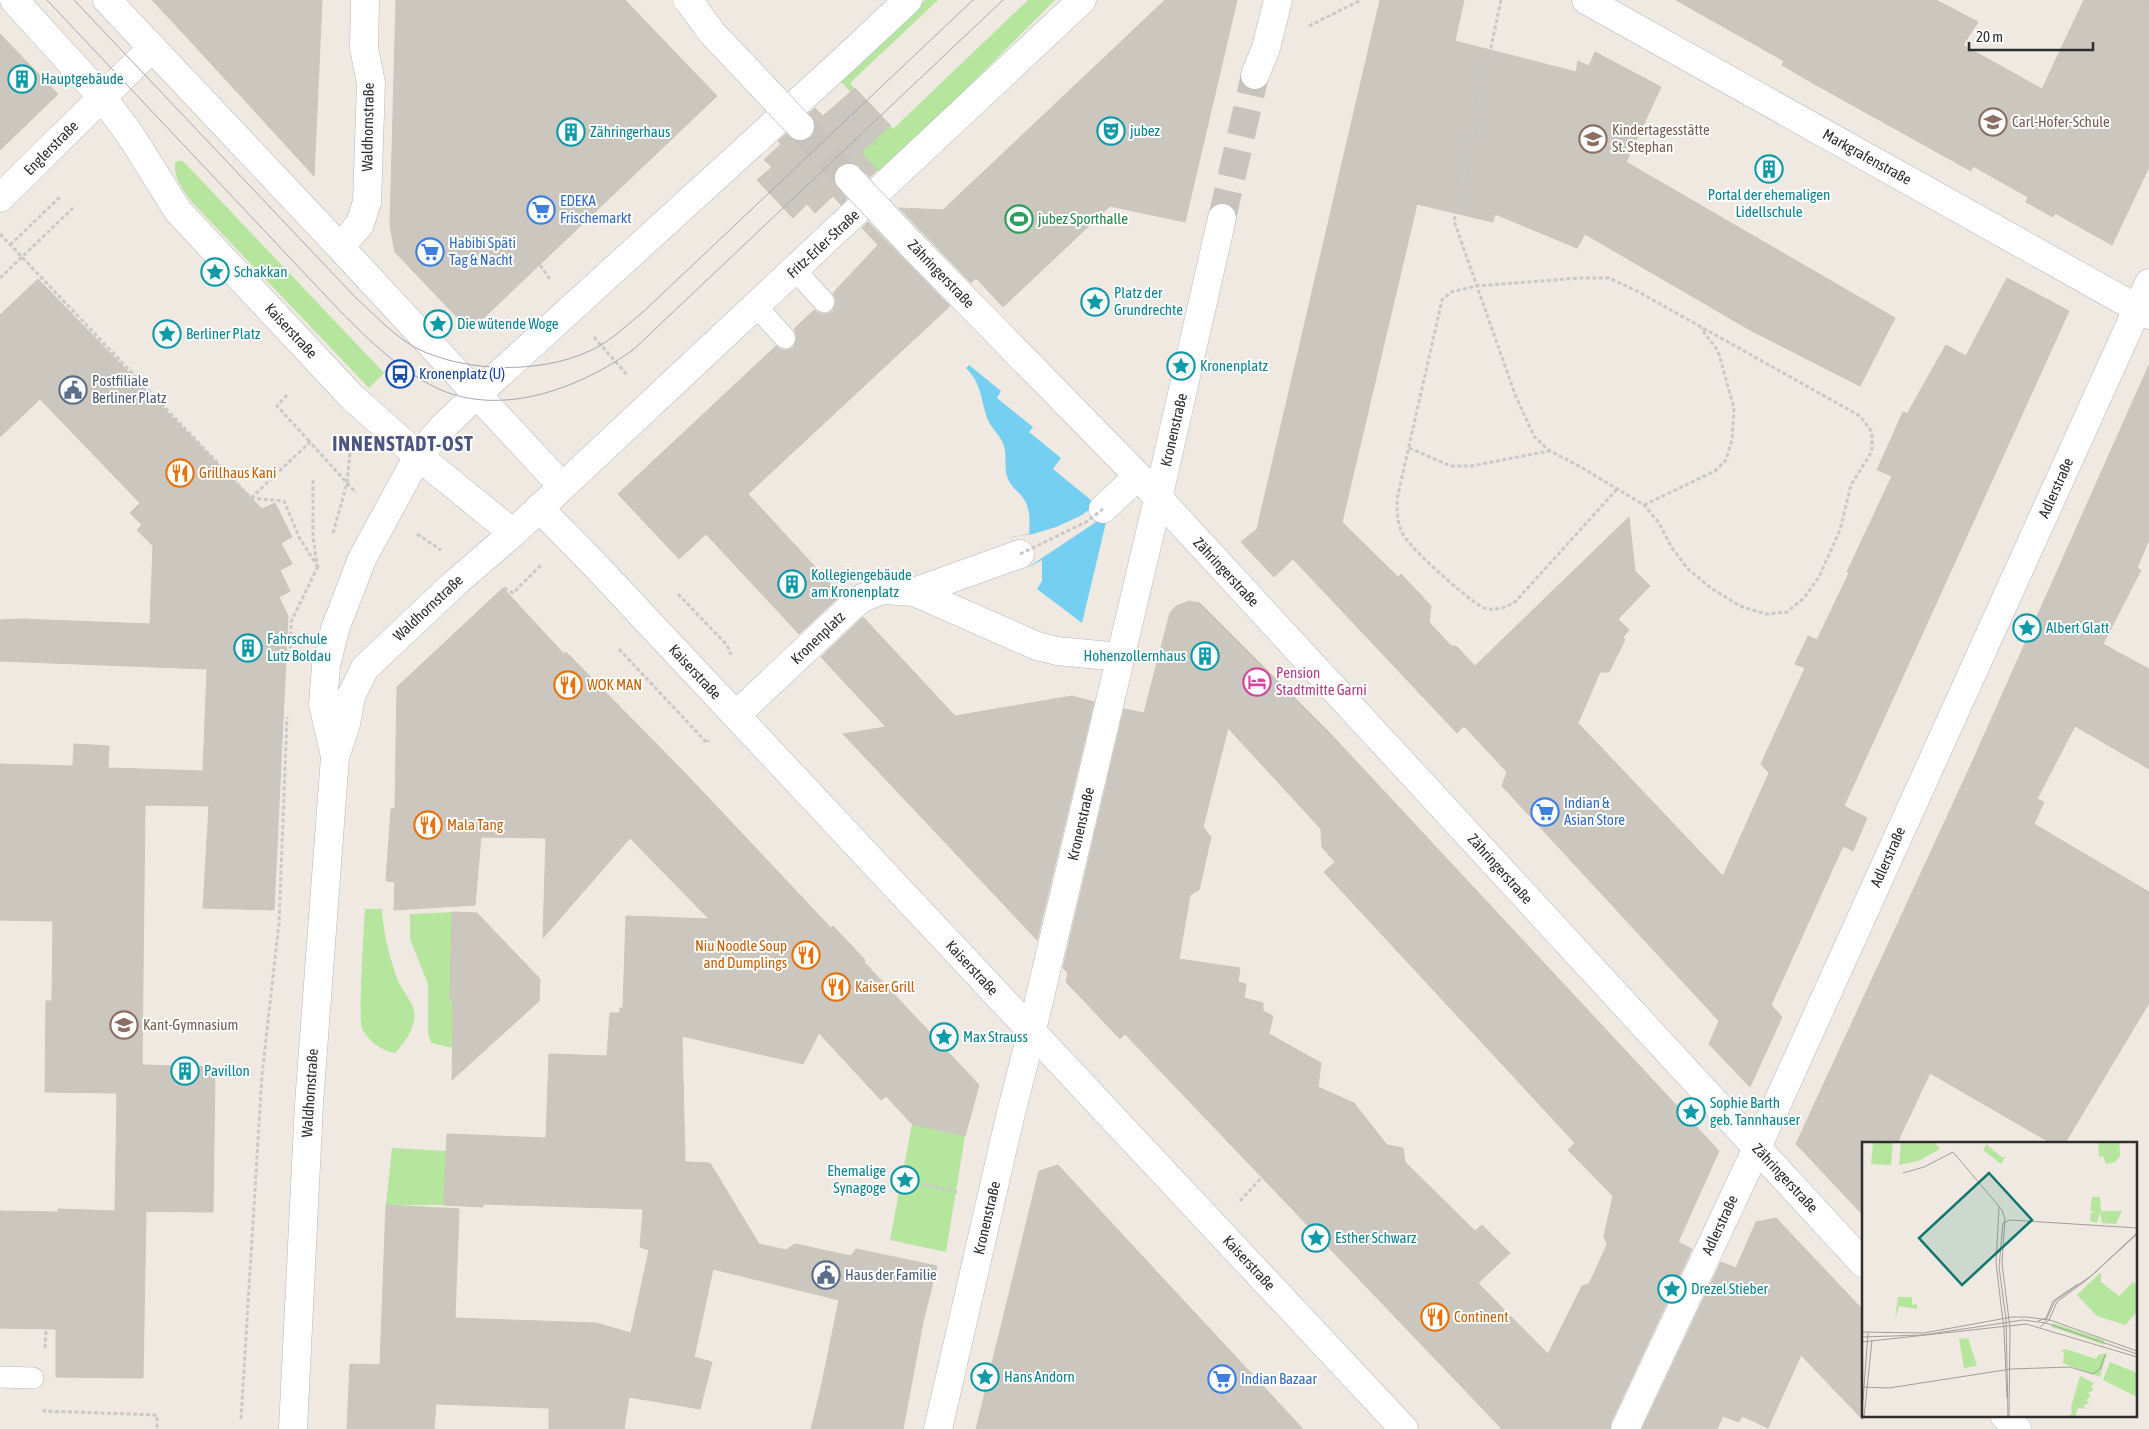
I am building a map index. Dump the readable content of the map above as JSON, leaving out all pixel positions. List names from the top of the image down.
{
  "streets": {
    "street": [
      "Waldhornstraße",
      "Englerstraße",
      "Markgrafenstraße",
      "Fritz-Erler-Straße",
      "Zähringerstraße",
      "Kaiserstraße",
      "Kronenstraße",
      "Adlerstraße",
      "Kronenplatz"
    ]
  },
  "crossings": [
    ["Waldhornstraße", "Fritz-Erler-Straße"],
    ["Waldhornstraße", "Kaiserstraße"],
    ["Englerstraße", "Kaiserstraße"],
    ["Markgrafenstraße", "Adlerstraße"],
    ["Zähringerstraße", "Kronenstraße"],
    ["Zähringerstraße", "Adlerstraße"],
    ["Kaiserstraße", "Kronenstraße"],
    ["Kaiserstraße", "Kronenplatz"],
    ["Kronenstraße", "Kronenplatz"]
  ],
  "districts": ["INNENSTADT-OST"],
  "places": {
    "building": [
      "Hauptgebäude",
      "Zähringerhaus",
      "Portal der ehemaligen Lidellschule",
      "Kollegiengebäude am Kronenplatz",
      "Fahrschule Lutz Boldau",
      "Hohenzollernhaus",
      "Pavillon"
    ],
    "school or university": ["Carl-Hofer-Schule", "Kindertagesstätte St. Stephan", "Kant-Gymnasium"],
    "theatre": ["jubez"],
    "supermarket": [
      "EDEKA Frischemarkt",
      "Habibi Späti Tag & Nacht",
      "Indian & Asian Store",
      "Indian Bazaar"
    ],
    "sports": ["jubez Sporthalle"],
    "place": [
      "Schakkan",
      "Platz der Grundrechte",
      "Die wütende Woge",
      "Berliner Platz",
      "Kronenplatz",
      "Albert Glatt",
      "Max Strauss",
      "Sophie Barth geb. Tannhauser",
      "Ehemalige Synagoge",
      "Esther Schwarz",
      "Drezel Stieber",
      "Hans Andorn"
    ],
    "bus stop": ["Kronenplatz (U)"],
    "public building": ["Postfiliale Berliner Platz", "Haus der Familie"],
    "restaurant": [
      "Grillhaus Kani",
      "WOK MAN",
      "Mala Tang",
      "Niu Noodle Soup and Dumplings",
      "Kaiser Grill",
      "Continent"
    ],
    "hotel": ["Pension Stadtmitte Garni"]
  },
  "scale_bar": "20 m"
}
